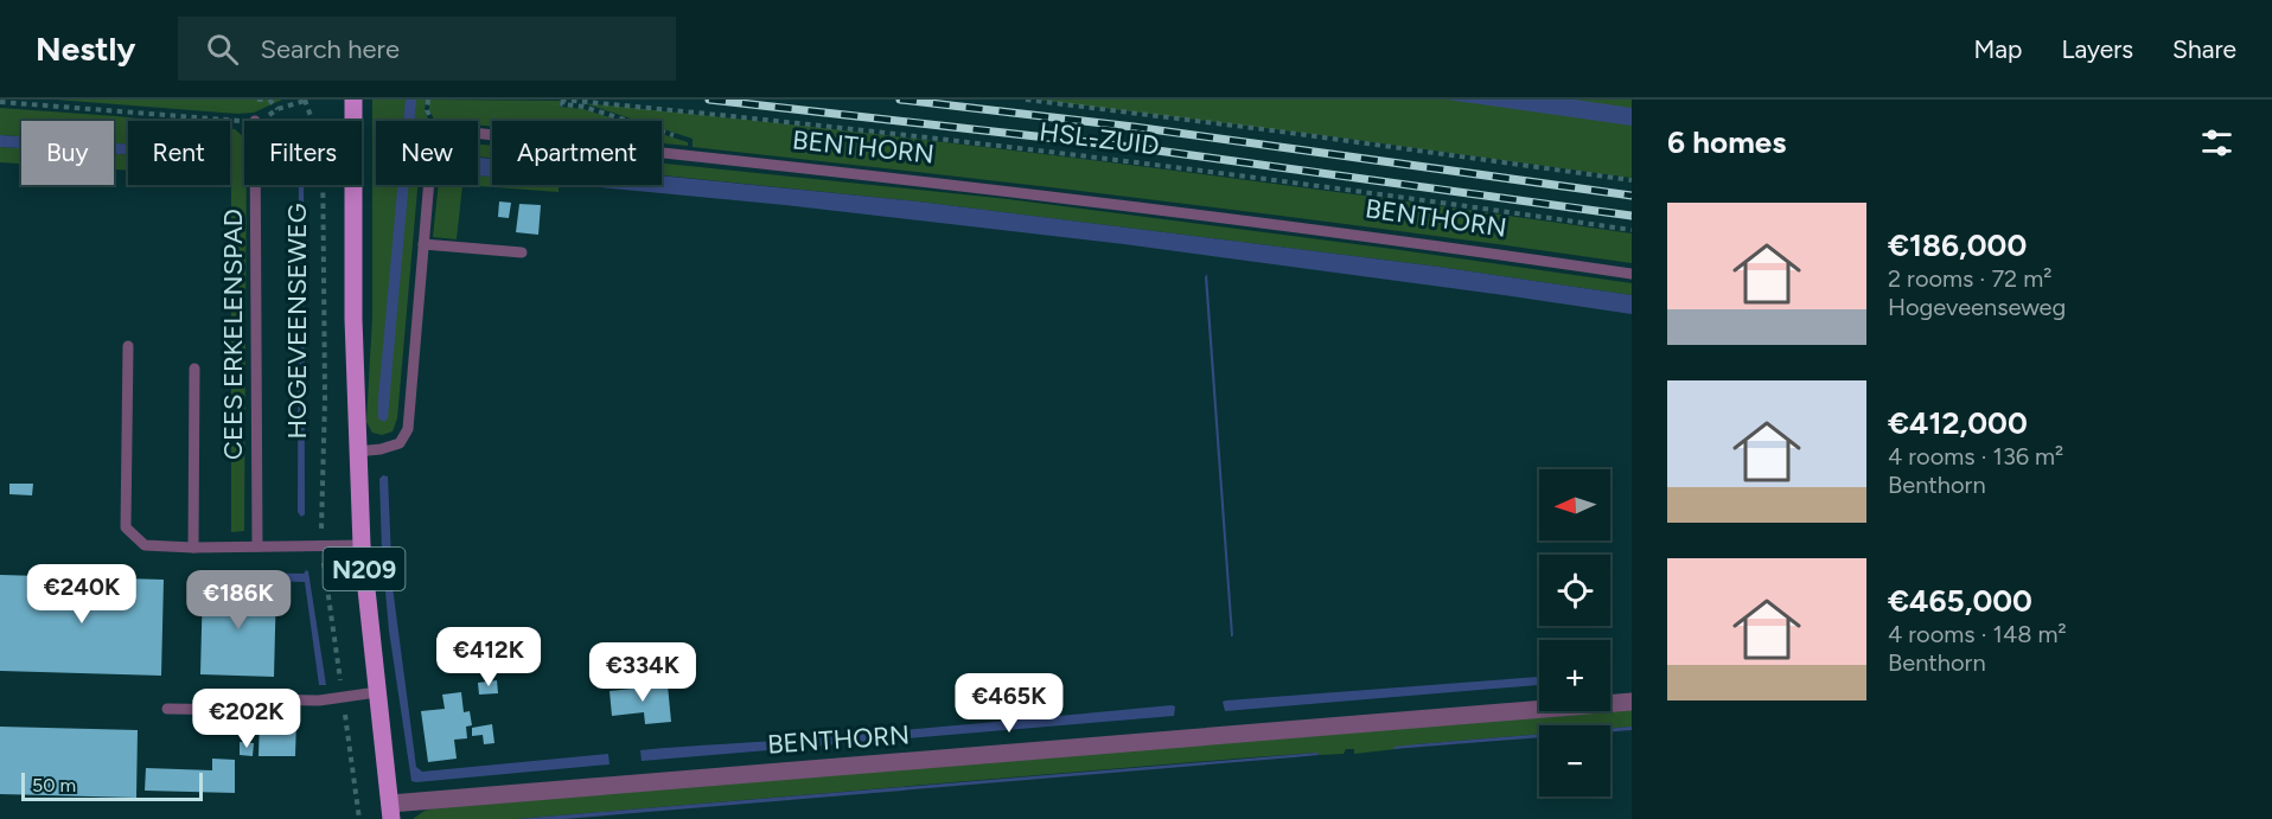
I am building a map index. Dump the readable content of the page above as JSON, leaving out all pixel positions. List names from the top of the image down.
{
  "streets": {
    "main road": ["N209"],
    "street": ["BENTHORN"],
    "lane": ["CEES ERKELENSPAD"],
    "path": ["HSL-ZUID", "HOGEVEENSEWEG"]
  },
  "crossings": [
    ["BENTHORN", "N209"]
  ],
  "scale_bar": "50 m",
  "north": "left",
  "page": {
    "header": "Nestly",
    "search": "Search here",
    "nav": ["Map", "Layers", "Share"],
    "heading": "6 homes",
    "chip": [
      "Buy",
      "Rent",
      "Filters",
      "New",
      "Apartment"
    ],
    "list": [
      {
        "name": "€186,000",
        "note": "2 rooms · 72 m² · Hogeveenseweg"
      },
      {
        "name": "€412,000",
        "note": "4 rooms · 136 m² · Benthorn"
      },
      {
        "name": "€465,000",
        "note": "4 rooms · 148 m² · Benthorn"
      }
    ],
    "map_buttons": ["+", "−"],
    "price": [
      "€240K",
      "€186K",
      "€412K",
      "€334K",
      "€465K",
      "€202K"
    ],
    "scale": "50 m"
  }
}
